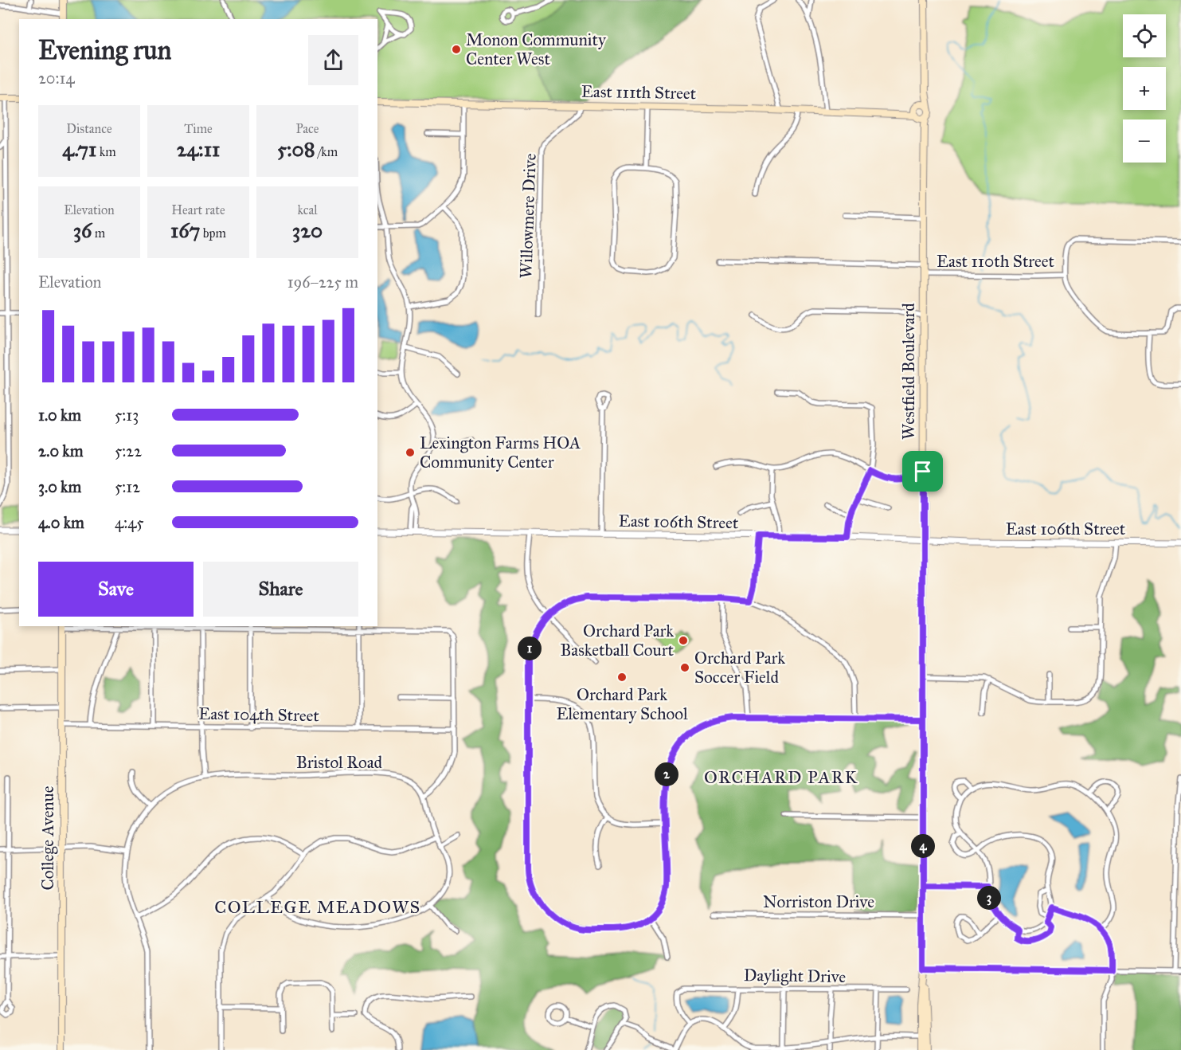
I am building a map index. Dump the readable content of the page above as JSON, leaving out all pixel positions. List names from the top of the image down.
{
  "streets": {
    "main road": ["East 111th Street", "Westfield Boulevard", "College Avenue"],
    "street": [
      "Willowmere Drive",
      "East 110th Street",
      "East 106th Street",
      "East 104th Street",
      "Bristol Road",
      "Norriston Drive",
      "Daylight Drive"
    ]
  },
  "crossings": [
    ["East 111th Street", "Willowmere Drive"],
    ["East 111th Street", "Westfield Boulevard"],
    ["East 110th Street", "Westfield Boulevard"],
    ["Westfield Boulevard", "East 106th Street"],
    ["Westfield Boulevard", "Norriston Drive"],
    ["East 104th Street", "College Avenue"]
  ],
  "districts": ["ORCHARD PARK", "COLLEGE MEADOWS"],
  "places": [
    "Monon Community Center West",
    "Lexington Farms HOA Community Center",
    "Orchard Park Basketball Court",
    "Orchard Park Soccer Field",
    "Orchard Park Elementary School"
  ],
  "page": {
    "map_buttons": ["+", "−"],
    "heading": ["Evening run", "20:14"],
    "stats": [
      ["Distance", "4.71 km"],
      ["Time", "24:11"],
      ["Pace", "5:08 /km"],
      ["Elevation", "36 m"],
      ["Heart rate", "167 bpm"],
      ["kcal", "320"]
    ],
    "chart": ["Elevation", "196–225 m"],
    "list": [
      {
        "name": "1.0 km",
        "note": "5:13"
      },
      {
        "name": "2.0 km",
        "note": "5:22"
      },
      {
        "name": "3.0 km",
        "note": "5:12"
      },
      {
        "name": "4.0 km",
        "note": "4:45"
      }
    ],
    "buttons": ["Save", "Share"],
    "pins": [
      "1",
      "2",
      "4",
      "3"
    ]
  }
}
